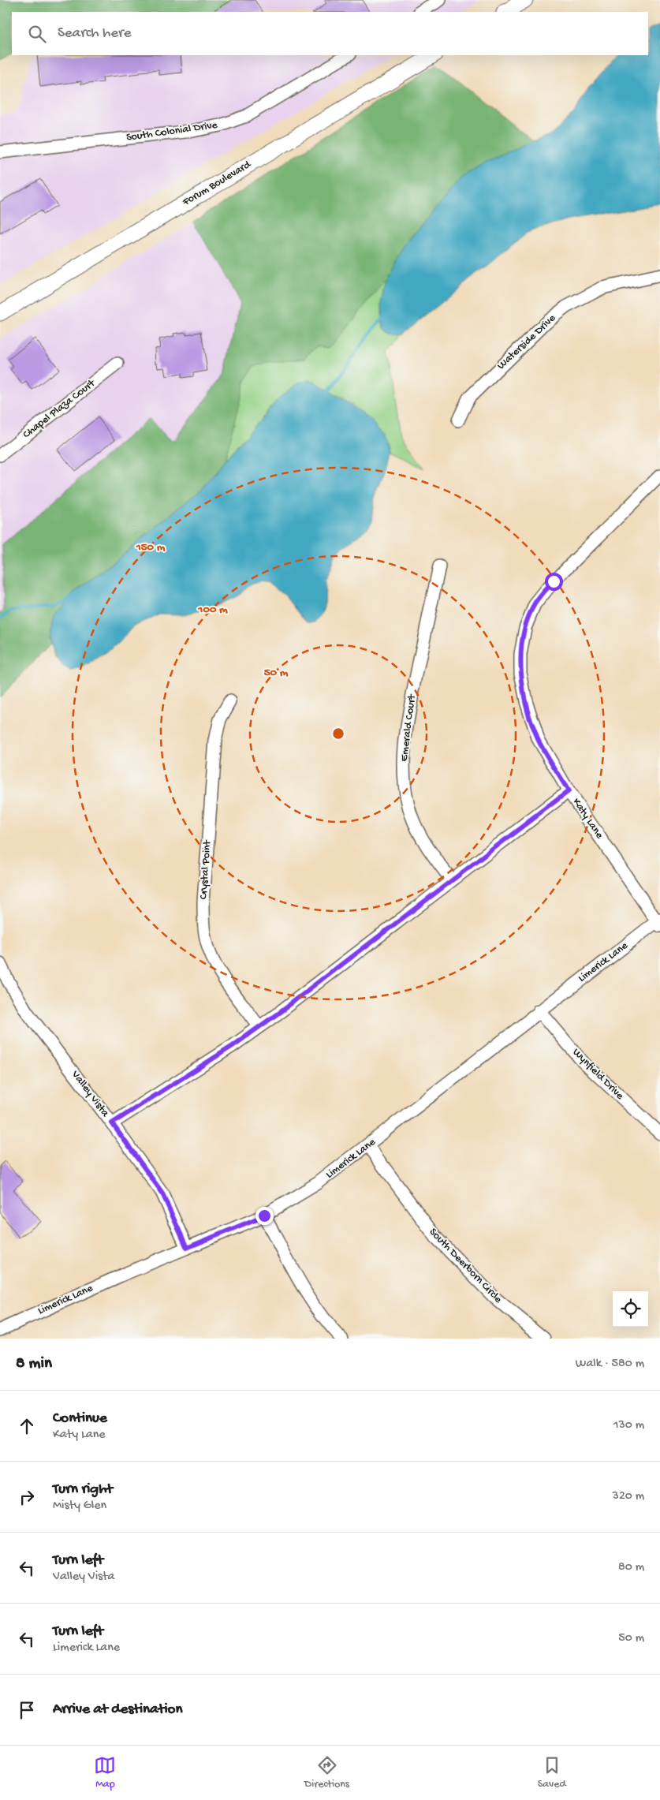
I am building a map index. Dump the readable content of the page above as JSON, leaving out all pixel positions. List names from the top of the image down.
{
  "streets": {
    "street": [
      "South Colonial Drive",
      "Forum Boulevard",
      "Waterside Drive",
      "Chapel Plaza Court",
      "Emerald Court",
      "Katy Lane",
      "Crystal Point",
      "Limerick Lane",
      "Wynfield Drive",
      "Valley Vista",
      "South Deerborn Circle"
    ]
  },
  "crossings": [
    ["Katy Lane", "Limerick Lane"],
    ["Limerick Lane", "Wynfield Drive"],
    ["Limerick Lane", "Valley Vista"],
    ["Limerick Lane", "South Deerborn Circle"]
  ],
  "page": {
    "search": "Search here",
    "heading": ["8 min", "Walk · 580 m"],
    "list": [
      ["Continue", "Katy Lane", "130 m"],
      ["Turn right", "Misty Glen", "320 m"],
      ["Turn left", "Valley Vista", "80 m"],
      ["Turn left", "Limerick Lane", "50 m"],
      "Arrive at destination"
    ],
    "nav": ["Map", "Directions", "Saved"]
  },
  "rings": ["150 m", "100 m", "50 m"]
}
